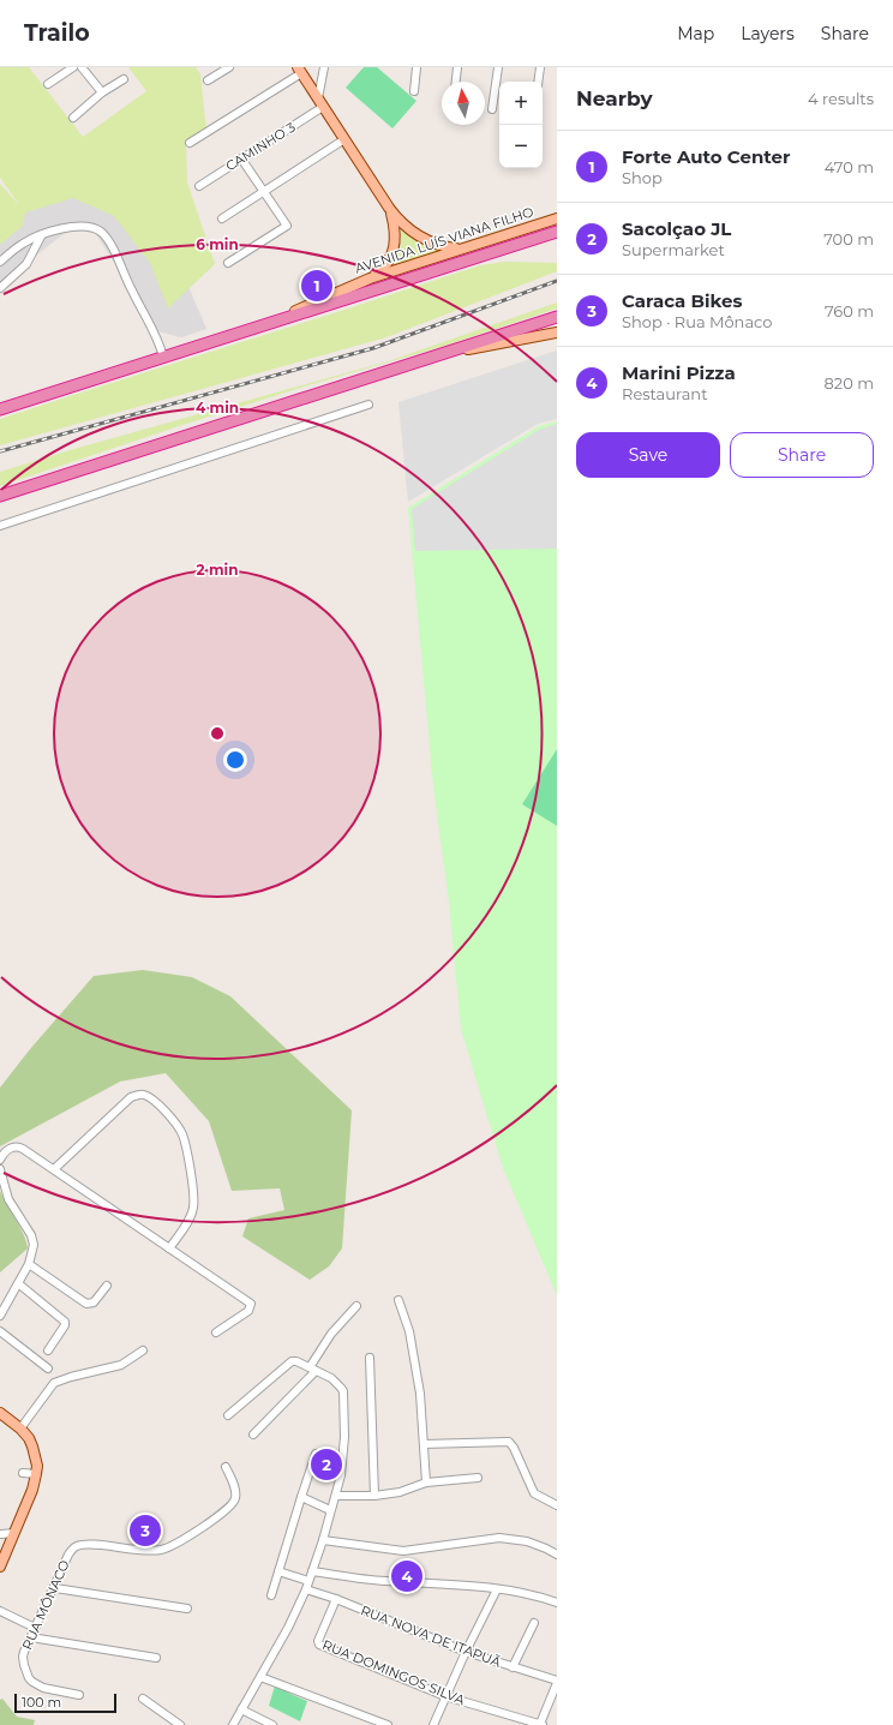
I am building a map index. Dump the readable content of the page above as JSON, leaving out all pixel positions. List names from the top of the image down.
{
  "streets": {
    "highway": ["AVENIDA LUÍS VIANA FILHO"],
    "street": [
      "CAMINHO 3",
      "RUA MÔNACO",
      "RUA NOVA DE ITAPUÃ",
      "RUA DOMINGOS SILVA"
    ]
  },
  "crossings": [
    ["RUA NOVA DE ITAPUÃ", "RUA DOMINGOS SILVA"]
  ],
  "scale_bar": "100 m",
  "north": "top",
  "page": {
    "header": "Trailo",
    "nav": ["Map", "Layers", "Share"],
    "heading": ["Nearby", "4 results"],
    "map_buttons": ["+", "−"],
    "list": [
      {
        "mark": "1",
        "name": "Forte Auto Center",
        "note": "Shop",
        "value": "470 m"
      },
      {
        "mark": "2",
        "name": "Sacolçao JL",
        "note": "Supermarket",
        "value": "700 m"
      },
      {
        "mark": "3",
        "name": "Caraca Bikes",
        "note": "Shop · Rua Mônaco",
        "value": "760 m"
      },
      {
        "mark": "4",
        "name": "Marini Pizza",
        "note": "Restaurant",
        "value": "820 m"
      }
    ],
    "pins": [
      "1",
      "2",
      "3",
      "4"
    ],
    "buttons": ["Save", "Share"],
    "scale": "100 m"
  },
  "rings": ["6 min", "4 min", "2 min"]
}
